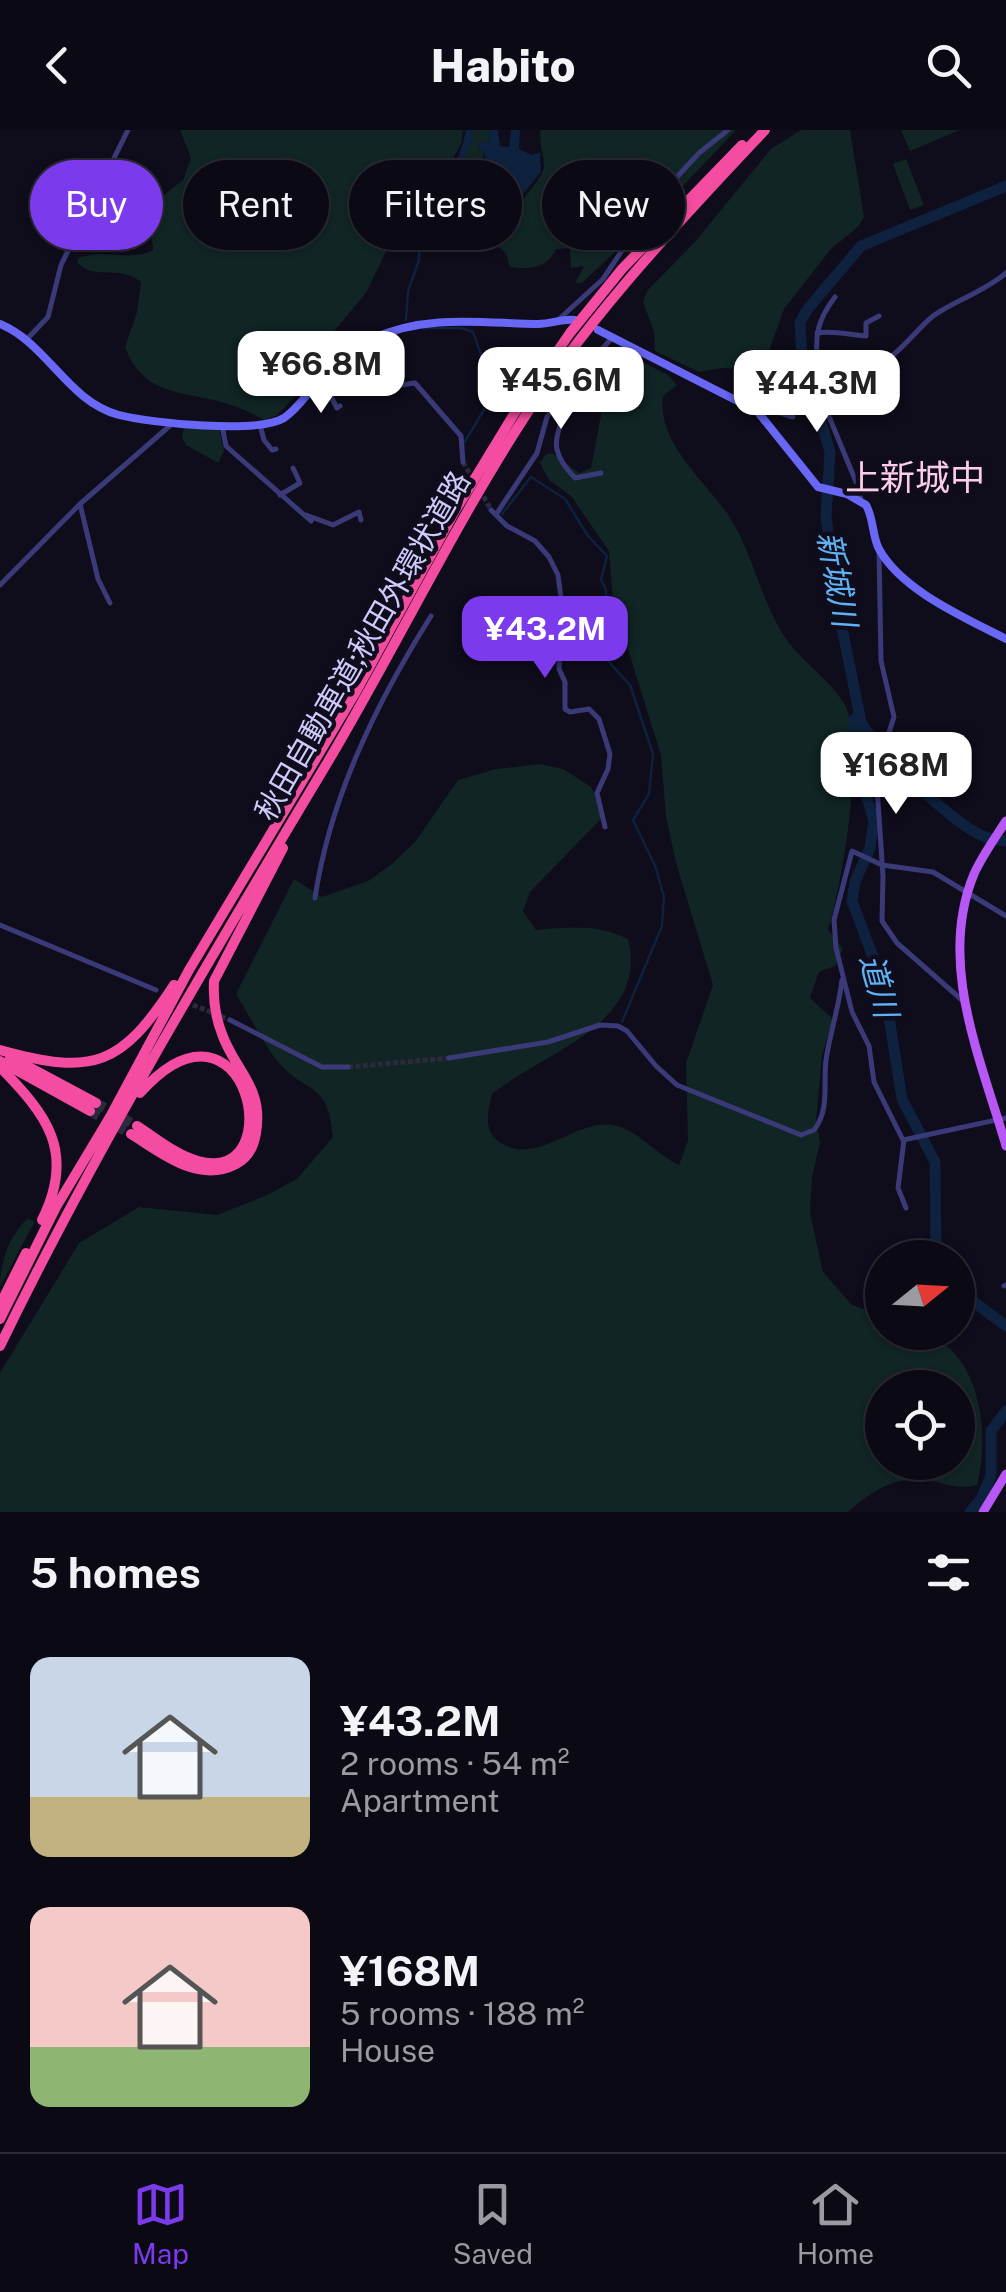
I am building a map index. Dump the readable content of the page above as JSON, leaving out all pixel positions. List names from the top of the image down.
{
  "streets": {
    "highway": ["秋田自動車道;秋田外環状道路"]
  },
  "districts": ["上新城中"],
  "water": ["新城川", "道川"],
  "north": "right",
  "page": {
    "header": "Habito",
    "chip": [
      "Buy",
      "Rent",
      "Filters",
      "New"
    ],
    "price": [
      "¥66.8M",
      "¥45.6M",
      "¥44.3M",
      "¥43.2M",
      "¥168M"
    ],
    "heading": "5 homes",
    "list": [
      {
        "name": "¥43.2M",
        "note": "2 rooms · 54 m² · Apartment"
      },
      {
        "name": "¥168M",
        "note": "5 rooms · 188 m² · House"
      }
    ],
    "tabs": ["Map", "Saved", "Home"]
  }
}
